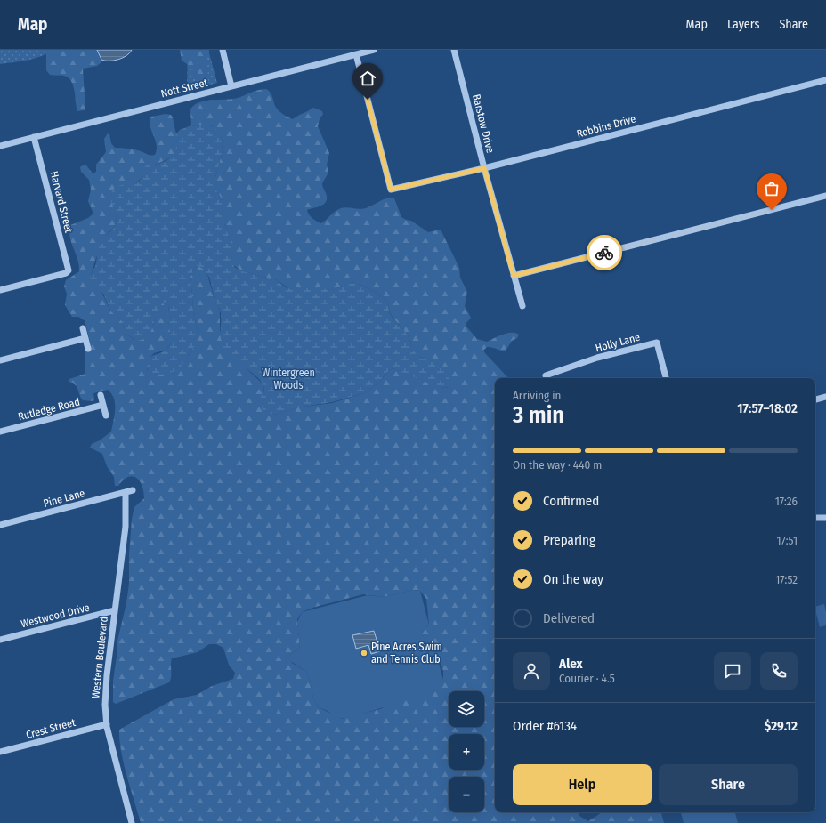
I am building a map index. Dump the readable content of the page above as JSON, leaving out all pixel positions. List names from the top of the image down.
{
  "streets": {
    "street": [
      "Nott Street",
      "Barstow Drive",
      "Robbins Drive",
      "Harvard Street",
      "Holly Lane",
      "Rutledge Road",
      "Pine Lane",
      "Westwood Drive",
      "Western Boulevard",
      "Crest Street"
    ]
  },
  "crossings": [
    ["Nott Street", "Robbins Drive"],
    ["Nott Street", "Harvard Street"],
    ["Barstow Drive", "Robbins Drive"],
    ["Pine Lane", "Western Boulevard"],
    ["Westwood Drive", "Western Boulevard"],
    ["Western Boulevard", "Crest Street"]
  ],
  "parks": ["Wintergreen Woods"],
  "places": ["Pine Acres Swim and Tennis Club"],
  "page": {
    "header": "Map",
    "nav": ["Map", "Layers", "Share"],
    "heading": ["3 min", "Arriving in", "17:57–18:02"],
    "panel": [
      "Alex",
      "Courier · 4.5",
      "Order #6134",
      "$29.12"
    ],
    "bar": "On the way · 440 m",
    "list": [
      ["Confirmed", "17:26"],
      ["Preparing", "17:51"],
      ["On the way", "17:52"],
      "Delivered"
    ],
    "map_buttons": ["+", "−"],
    "buttons": ["Help", "Share"]
  }
}
